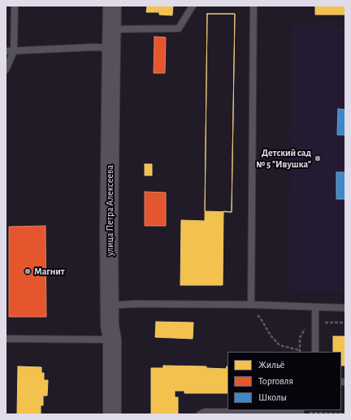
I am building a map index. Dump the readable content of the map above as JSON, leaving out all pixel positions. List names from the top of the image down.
{
  "streets": {
    "street": ["улица Петра Алексеева"]
  },
  "places": ["Детский сад № 5 \"Ивушка\"", "Магнит"],
  "legend": ["Жильё", "Торговля", "Школы"]
}
